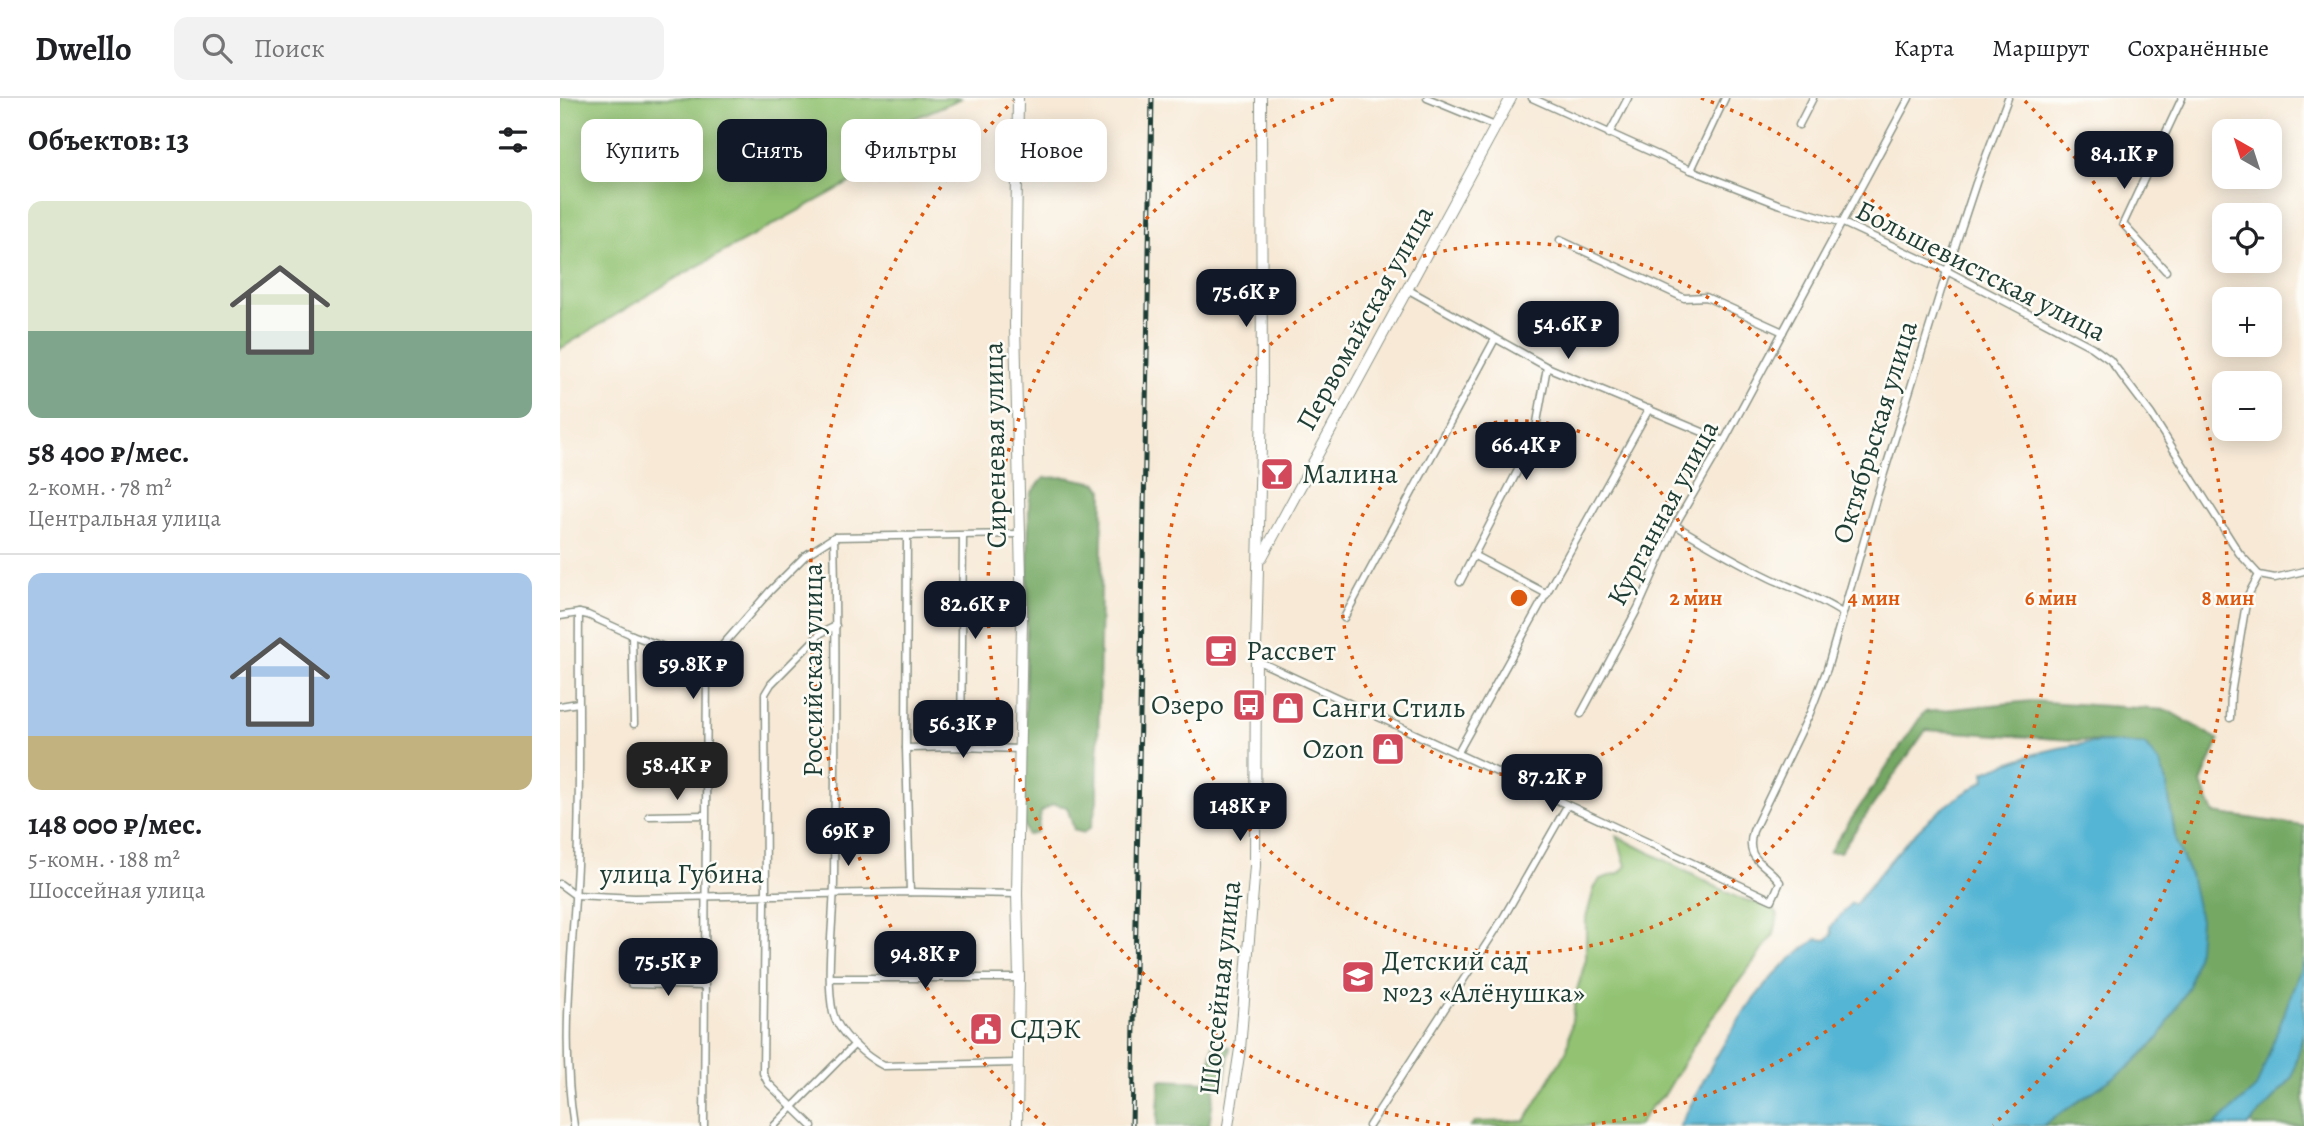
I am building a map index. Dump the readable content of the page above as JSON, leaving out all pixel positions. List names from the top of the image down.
{
  "streets": {
    "street": [
      "Большевистская улица",
      "Первомайская улица",
      "Октябрьская улица",
      "Сиреневая улица",
      "Курганная улица",
      "Российская улица",
      "улица Губина",
      "Шоссейная улица"
    ]
  },
  "crossings": [
    ["Большевистская улица", "Октябрьская улица"],
    ["Большевистская улица", "Курганная улица"],
    ["Первомайская улица", "Шоссейная улица"],
    ["Сиреневая улица", "Российская улица"],
    ["Сиреневая улица", "улица Губина"],
    ["Российская улица", "улица Губина"]
  ],
  "places": {
    "bar": ["Малина"],
    "cafe": ["Рассвет"],
    "bus stop": ["Озеро"],
    "shop": ["Санги Стиль", "Ozon"],
    "school or university": ["Детский сад №23 «Алёнушка»"],
    "public building": ["СДЭК"]
  },
  "north": "top left",
  "page": {
    "header": "Dwello",
    "search": "Поиск",
    "nav": ["Карта", "Маршрут", "Сохранённые"],
    "heading": "Объектов: 13",
    "map_buttons": ["+", "−"],
    "chip": [
      "Купить",
      "Снять",
      "Фильтры",
      "Новое"
    ],
    "price": [
      "84.1K ₽",
      "75.6K ₽",
      "54.6K ₽",
      "66.4K ₽",
      "82.6K ₽",
      "59.8K ₽",
      "56.3K ₽",
      "58.4K ₽",
      "87.2K ₽",
      "148K ₽",
      "69K ₽",
      "94.8K ₽",
      "75.5K ₽"
    ],
    "list": [
      {
        "name": "58 400 ₽/мес.",
        "note": "2-комн. · 78 m² · Центральная улица"
      },
      {
        "name": "148 000 ₽/мес.",
        "note": "5-комн. · 188 m² · Шоссейная улица"
      }
    ]
  },
  "rings": [
    "2 мин",
    "4 мин",
    "6 мин",
    "8 мин"
  ]
}
